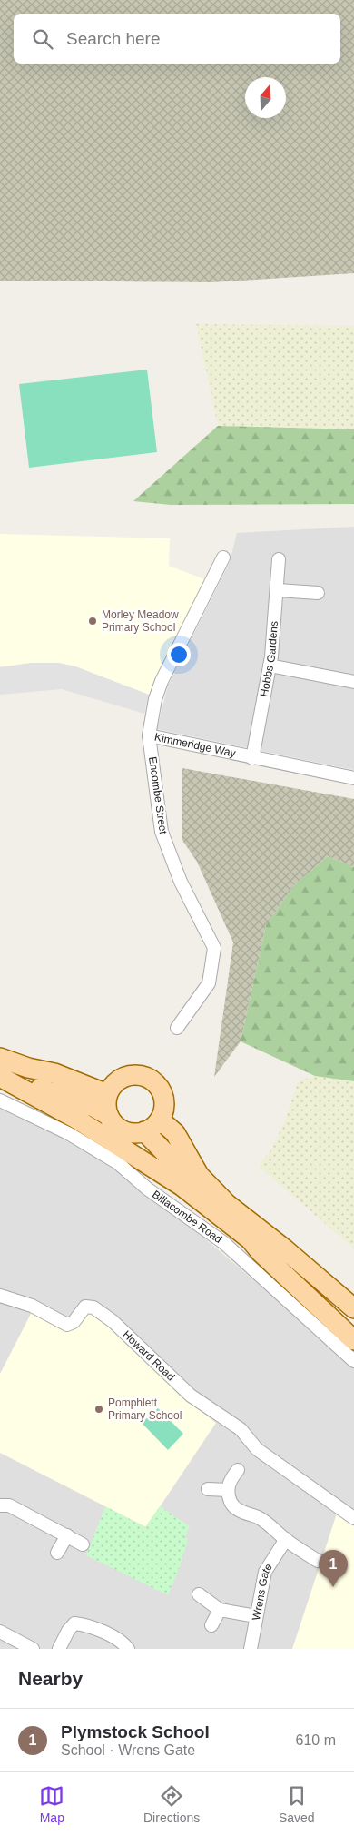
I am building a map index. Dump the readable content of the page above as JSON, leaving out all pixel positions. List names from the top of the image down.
{
  "streets": {
    "main road": ["Billacombe Road"],
    "street": [
      "Hobbs Gardens",
      "Kimmeridge Way",
      "Encombe Street",
      "Howard Road",
      "Wrens Gate"
    ]
  },
  "crossings": [
    ["Hobbs Gardens", "Kimmeridge Way"],
    ["Kimmeridge Way", "Encombe Street"]
  ],
  "places": ["Morley Meadow Primary School", "Pomphlett Primary School"],
  "north": "top",
  "page": {
    "search": "Search here",
    "pins": "1",
    "heading": "Nearby",
    "list": [
      {
        "mark": "1",
        "name": "Plymstock School",
        "note": "School · Wrens Gate",
        "value": "610 m"
      }
    ],
    "nav": ["Map", "Directions", "Saved"]
  }
}
